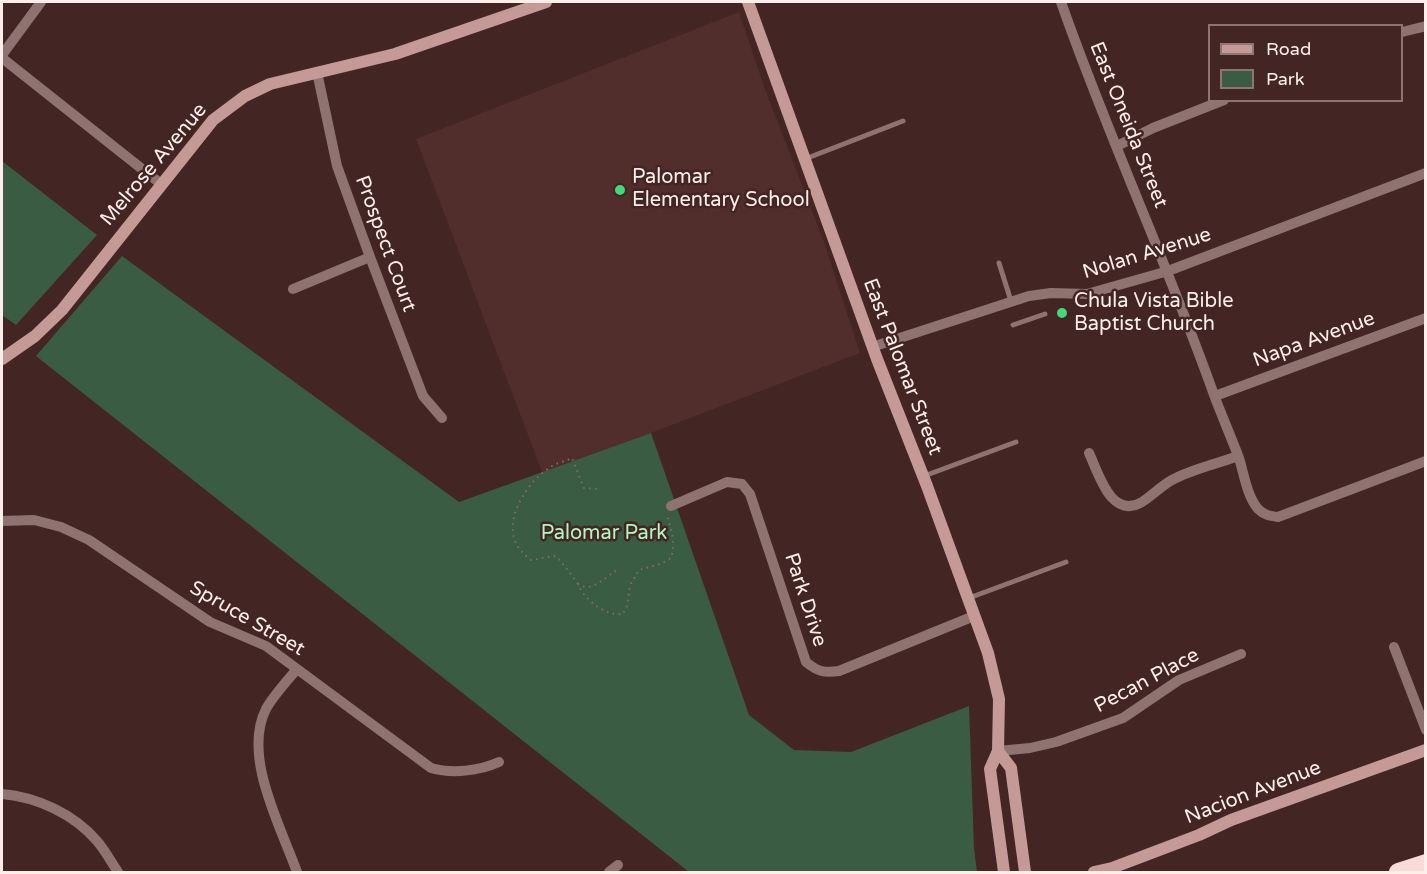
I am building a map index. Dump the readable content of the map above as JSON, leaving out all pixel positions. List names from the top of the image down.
{
  "streets": {
    "main road": ["Melrose Avenue", "East Palomar Street", "Nacion Avenue"],
    "street": [
      "East Oneida Street",
      "Prospect Court",
      "Nolan Avenue",
      "Napa Avenue",
      "Park Drive",
      "Spruce Street",
      "Pecan Place"
    ]
  },
  "crossings": [
    ["East Oneida Street", "Nolan Avenue"],
    ["East Oneida Street", "Napa Avenue"],
    ["Melrose Avenue", "Prospect Court"],
    ["Nolan Avenue", "East Palomar Street"],
    ["East Palomar Street", "Park Drive"],
    ["East Palomar Street", "Pecan Place"]
  ],
  "parks": ["Palomar Park"],
  "places": ["Palomar Elementary School", "Chula Vista Bible Baptist Church"],
  "legend": ["Road", "Park"]
}
